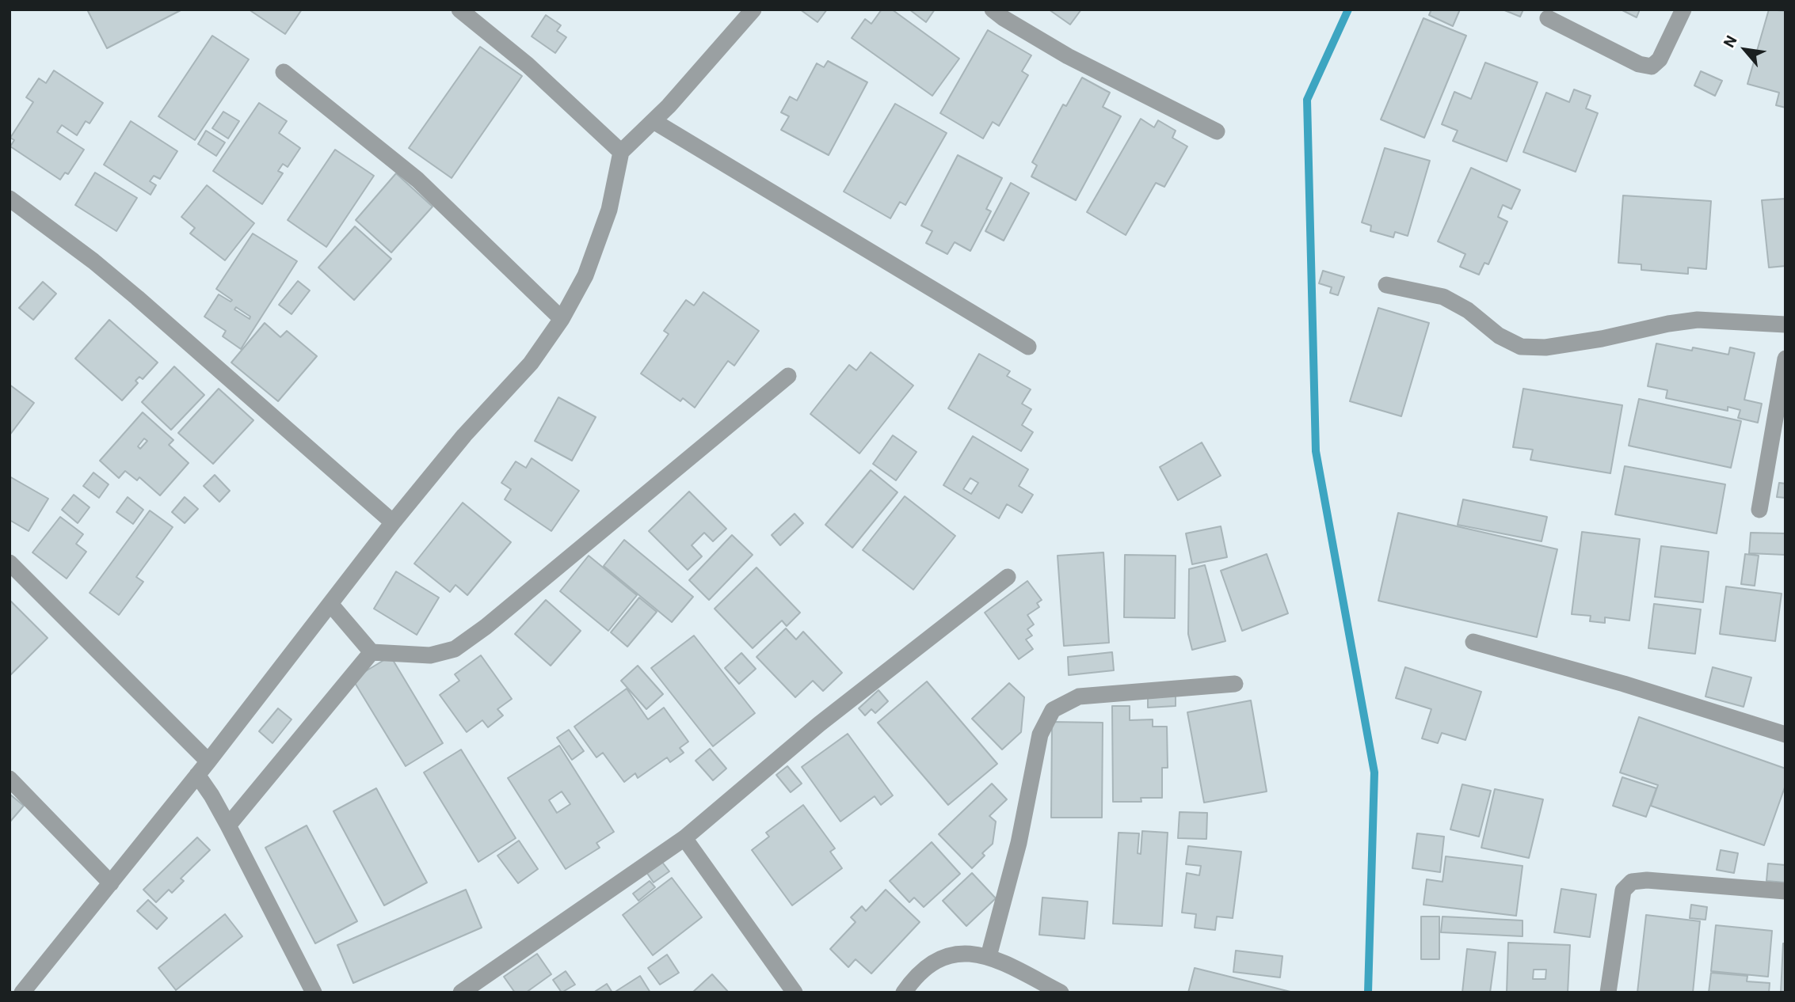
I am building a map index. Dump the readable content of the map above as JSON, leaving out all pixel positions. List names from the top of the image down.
{
  "north": "top left"
}
